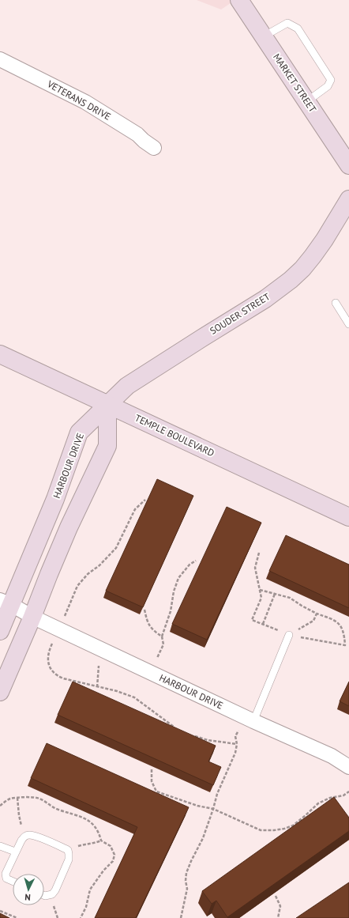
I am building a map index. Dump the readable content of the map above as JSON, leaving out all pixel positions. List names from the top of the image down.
{
  "streets": {
    "street": [
      "MARKET STREET",
      "VETERANS DRIVE",
      "SOUDER STREET",
      "TEMPLE BOULEVARD",
      "HARBOUR DRIVE"
    ]
  },
  "crossings": [
    ["SOUDER STREET", "TEMPLE BOULEVARD"],
    ["SOUDER STREET", "HARBOUR DRIVE"],
    ["TEMPLE BOULEVARD", "HARBOUR DRIVE"]
  ],
  "north": "bottom"
}
